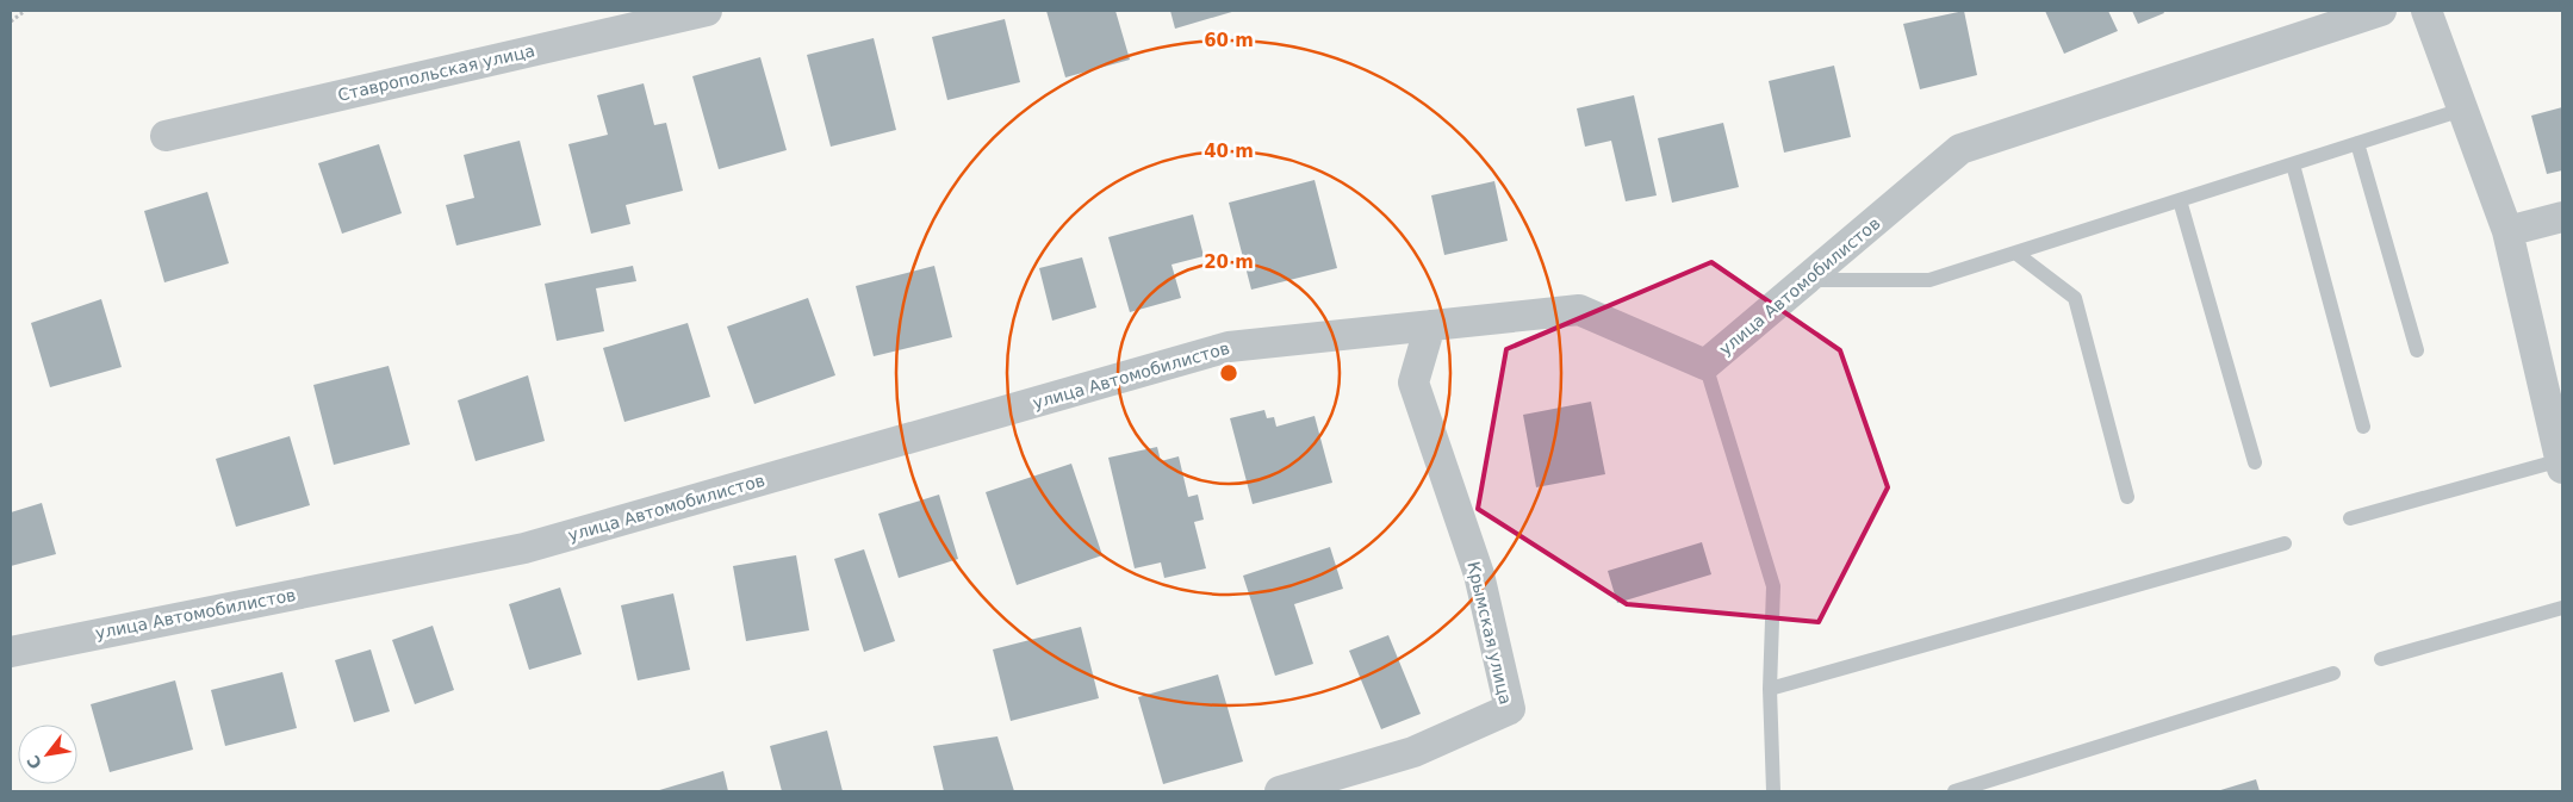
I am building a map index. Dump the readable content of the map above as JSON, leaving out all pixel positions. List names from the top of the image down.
{
  "streets": {
    "street": ["Ставропольская улица", "улица Автомобилистов", "Крымская улица"]
  },
  "crossings": [
    ["улица Автомобилистов", "Крымская улица"]
  ],
  "north": "bottom left",
  "rings": ["60 m", "40 m", "20 m"]
}
